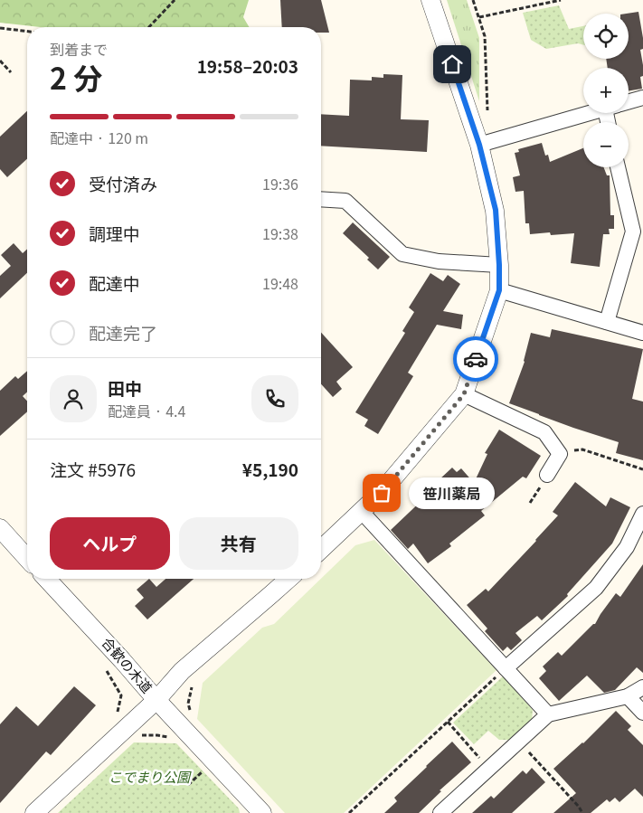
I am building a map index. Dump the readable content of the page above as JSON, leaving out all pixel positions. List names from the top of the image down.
{
  "streets": {
    "street": ["合歓の木道"]
  },
  "parks": ["こでまり公園"],
  "places": ["笹川薬局"],
  "page": {
    "map_buttons": ["+", "−"],
    "heading": ["2 分", "到着まで", "19:58–20:03"],
    "panel": [
      "田中",
      "配達員 · 4.4",
      "注文 #5976",
      "¥5,190"
    ],
    "bar": "配達中 · 120 m",
    "list": [
      ["受付済み", "19:36"],
      ["調理中", "19:38"],
      ["配達中", "19:48"],
      "配達完了"
    ],
    "bubble": "笹川薬局",
    "buttons": ["ヘルプ", "共有"]
  }
}
